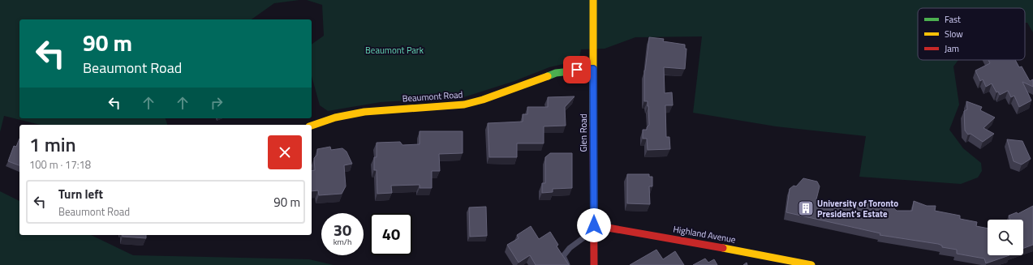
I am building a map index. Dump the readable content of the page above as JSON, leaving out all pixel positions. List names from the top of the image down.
{
  "streets": {
    "street": ["Beaumont Road", "Glen Road", "Highland Avenue"]
  },
  "crossings": [
    ["Beaumont Road", "Glen Road"],
    ["Glen Road", "Highland Avenue"]
  ],
  "parks": ["Beaumont Park"],
  "places": {
    "building": ["University of Toronto President's Estate"]
  },
  "legend": ["Fast", "Slow", "Jam"],
  "page": {
    "turn": ["90 m", "Beaumont Road"],
    "heading": ["1 min", "100 m · 17:18"],
    "list": [
      {
        "name": "Turn left",
        "note": "Beaumont Road",
        "value": "90 m"
      }
    ],
    "speed": "30 km/h",
    "limit": "40"
  }
}
